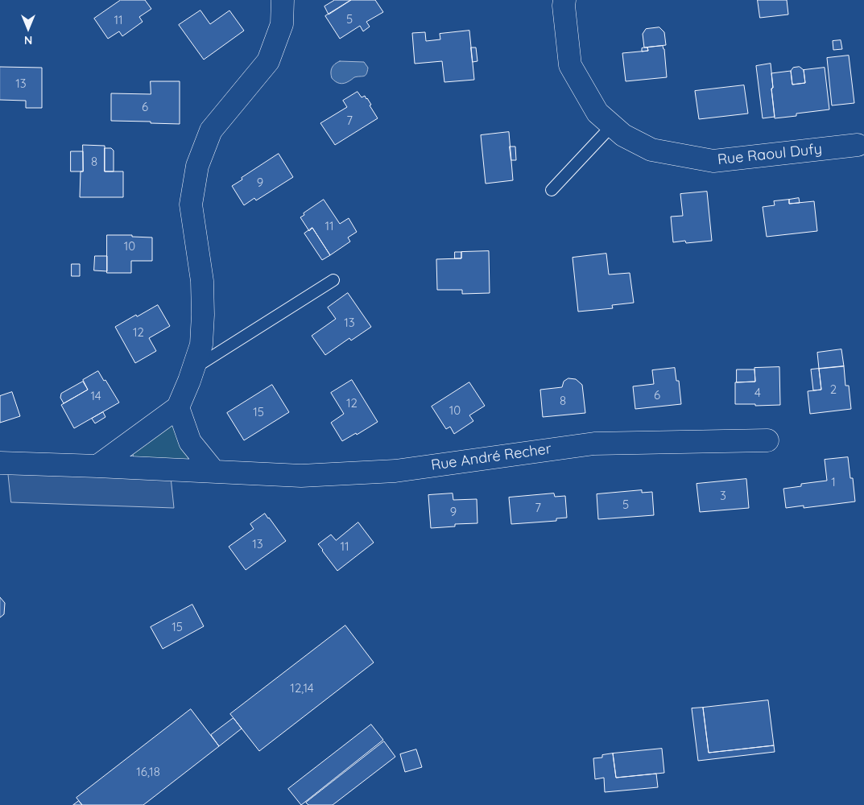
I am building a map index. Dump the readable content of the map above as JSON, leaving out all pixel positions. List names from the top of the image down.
{
  "streets": {
    "street": ["Rue Raoul Dufy", "Rue André Recher"]
  },
  "house_numbers": [
    "5",
    "11",
    "13",
    "6",
    "7",
    "8",
    "9",
    "11",
    "10",
    "13",
    "12",
    "2",
    "4",
    "6",
    "14",
    "8",
    "12",
    "10",
    "15",
    "1",
    "3",
    "5",
    "7",
    "9",
    "13",
    "11",
    "15",
    "12,14",
    "16,18"
  ],
  "north": "bottom"
}
